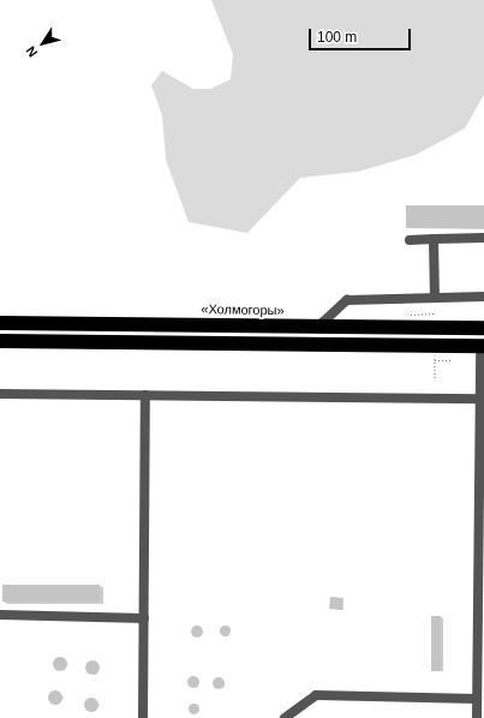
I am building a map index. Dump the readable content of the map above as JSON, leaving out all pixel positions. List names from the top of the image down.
{
  "streets": {
    "highway": ["«Холмогоры»"]
  },
  "scale_bar": "100 m",
  "north": "bottom left"
}
